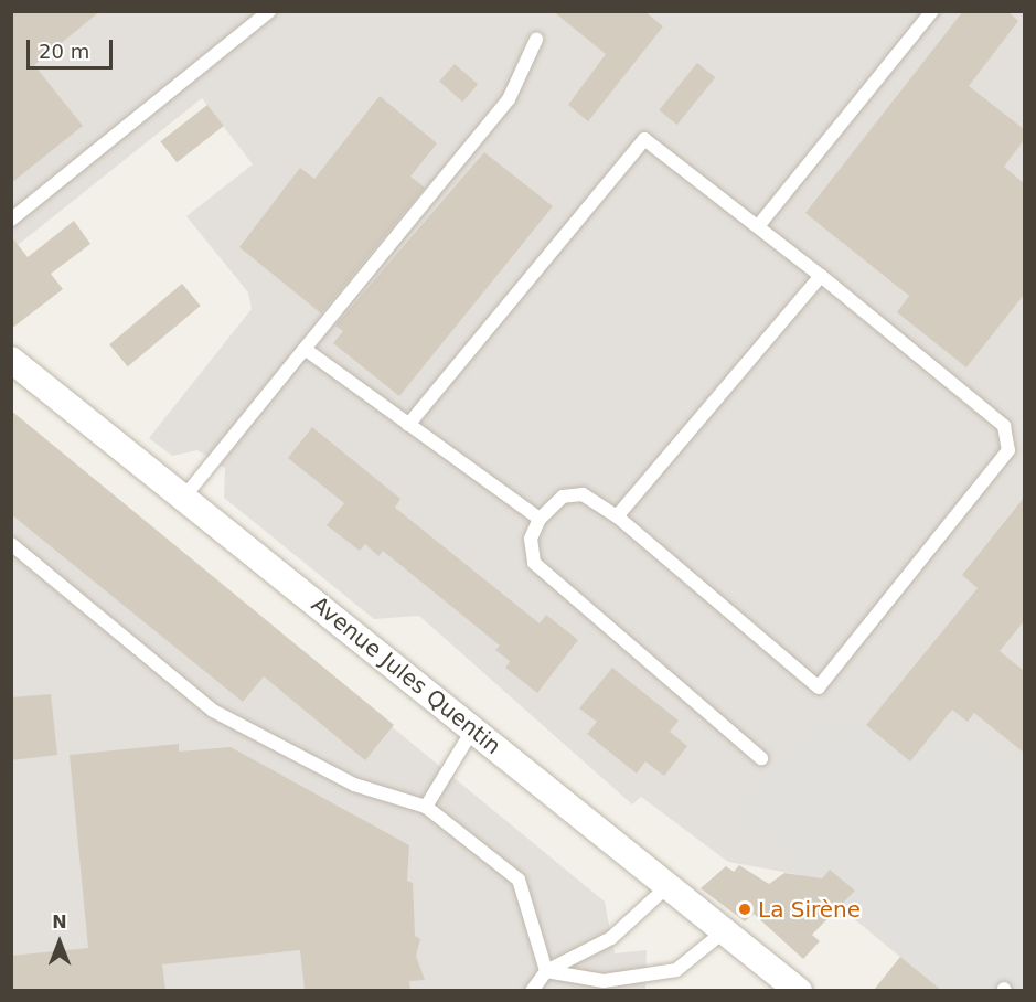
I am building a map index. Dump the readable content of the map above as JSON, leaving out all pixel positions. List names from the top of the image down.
{
  "streets": {
    "street": ["Avenue Jules Quentin"]
  },
  "places": ["La Sirène"],
  "scale_bar": "20 m",
  "north": "top"
}
